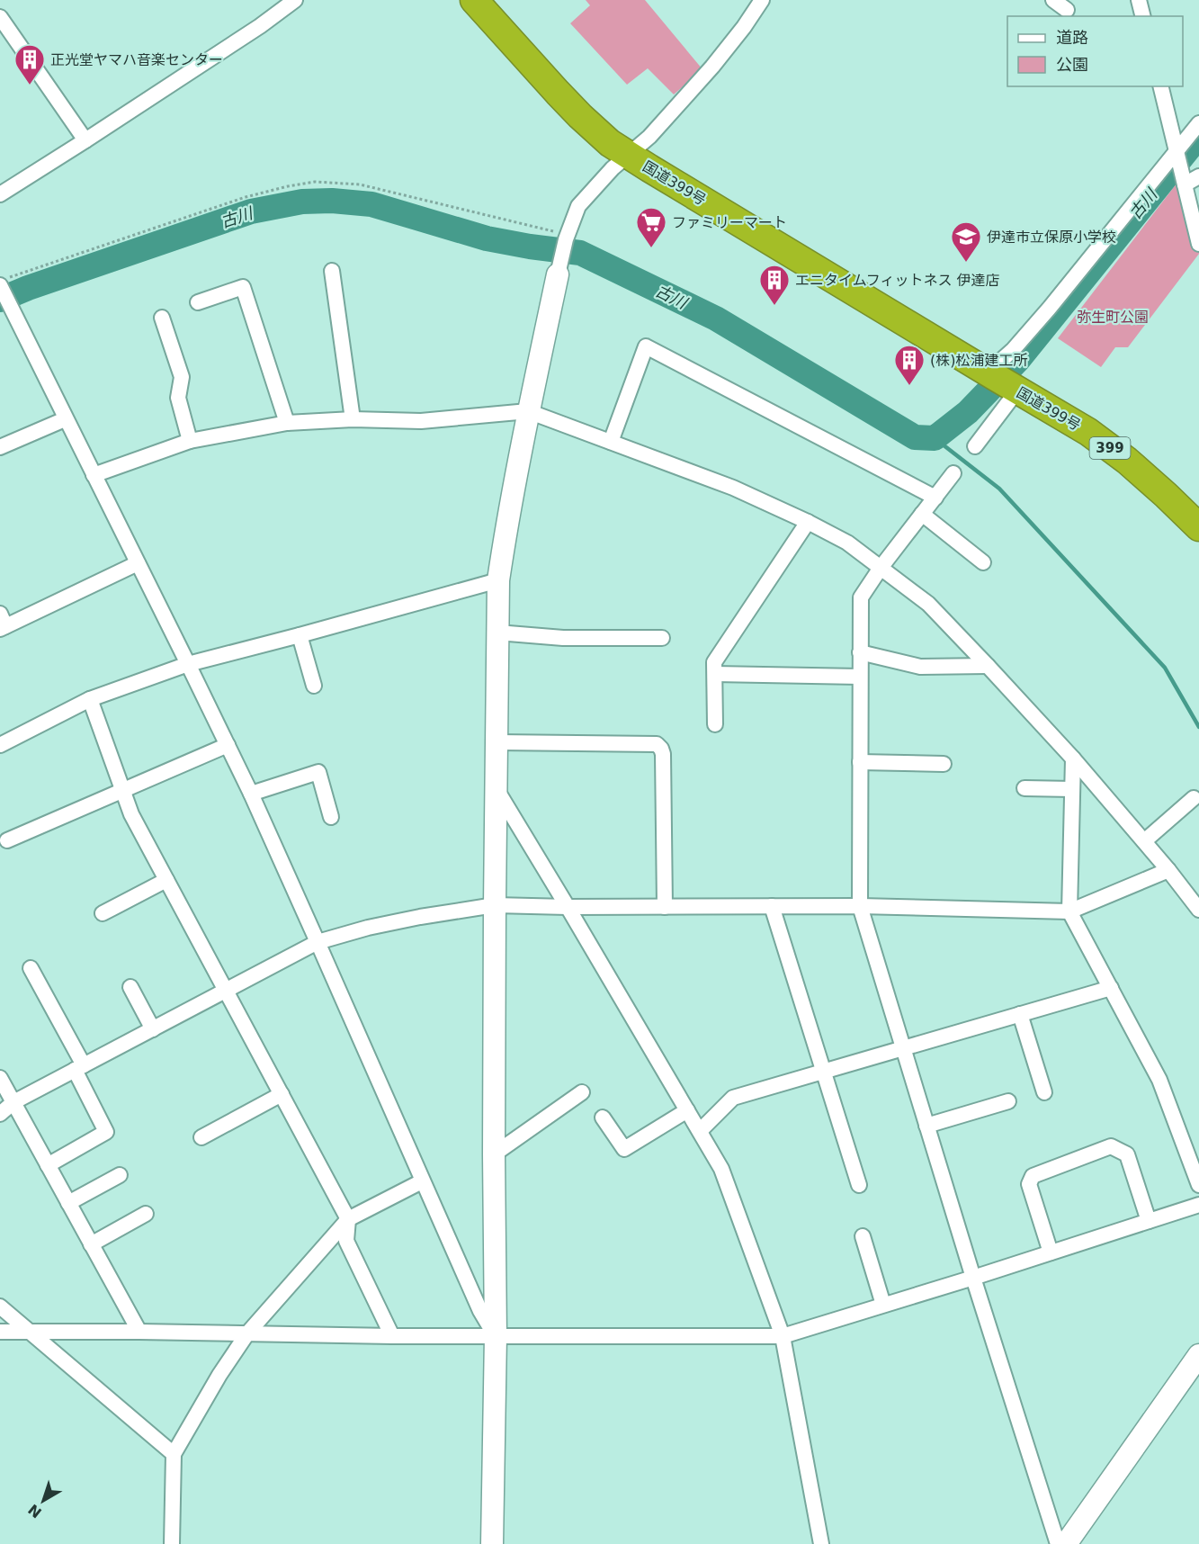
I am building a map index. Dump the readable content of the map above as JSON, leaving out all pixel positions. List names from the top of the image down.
{
  "streets": {
    "highway": ["国道399号", "399"]
  },
  "water": ["古川"],
  "parks": ["弥生町公園"],
  "places": {
    "building": ["正光堂ヤマハ音楽センター", "エニタイムフィットネス 伊達店", "(株)松浦建工所"],
    "supermarket": ["ファミリーマート"],
    "school or university": ["伊達市立保原小学校"]
  },
  "legend": ["道路", "公園"],
  "north": "bottom left"
}
